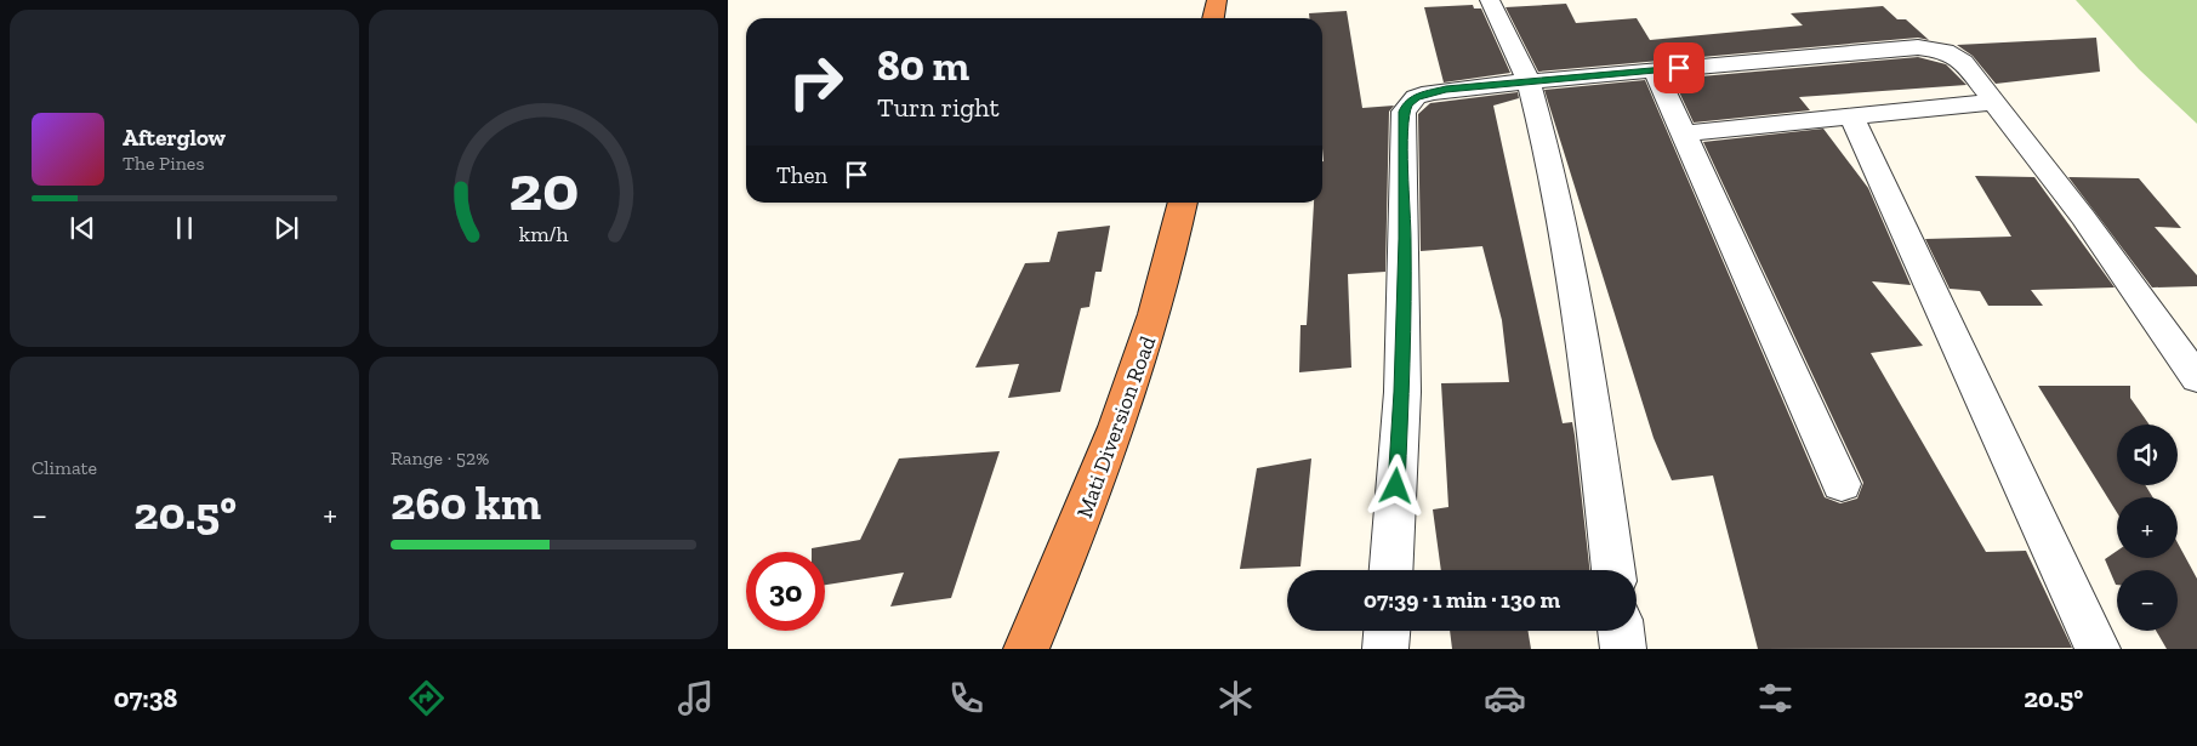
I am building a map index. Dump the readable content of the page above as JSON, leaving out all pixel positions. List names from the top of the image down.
{
  "streets": {
    "highway": ["Mati Diversion Road"]
  },
  "page": {
    "turn": ["80 m", "Turn right"],
    "song": ["Afterglow", "The Pines"],
    "then": "Then",
    "tile": [
      "Climate",
      ["Range · 52%", "260 km"]
    ],
    "map_buttons": ["+", "−"],
    "heat": ["−", "20.5°", "+"],
    "limit": "30",
    "trip": "07:39 · 1 min · 130 m",
    "tabs": ["07:38", "20.5°"],
    "gauge": ["20", "km/h"]
  }
}
